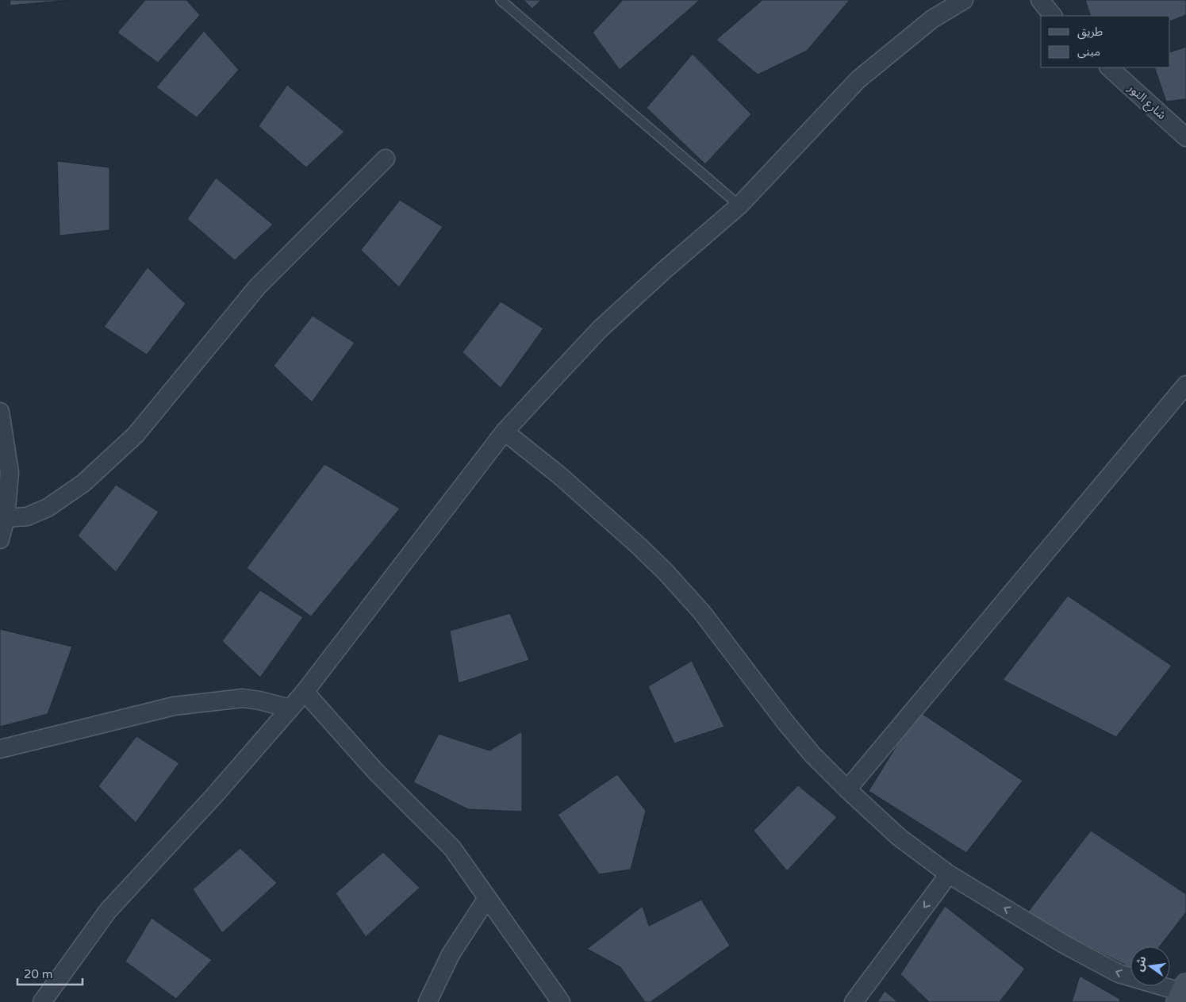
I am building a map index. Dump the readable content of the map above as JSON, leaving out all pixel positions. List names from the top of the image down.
{
  "streets": {
    "street": ["شارع النور"]
  },
  "legend": ["طريق", "مبنى"],
  "scale_bar": "20 m",
  "north": "left"
}
